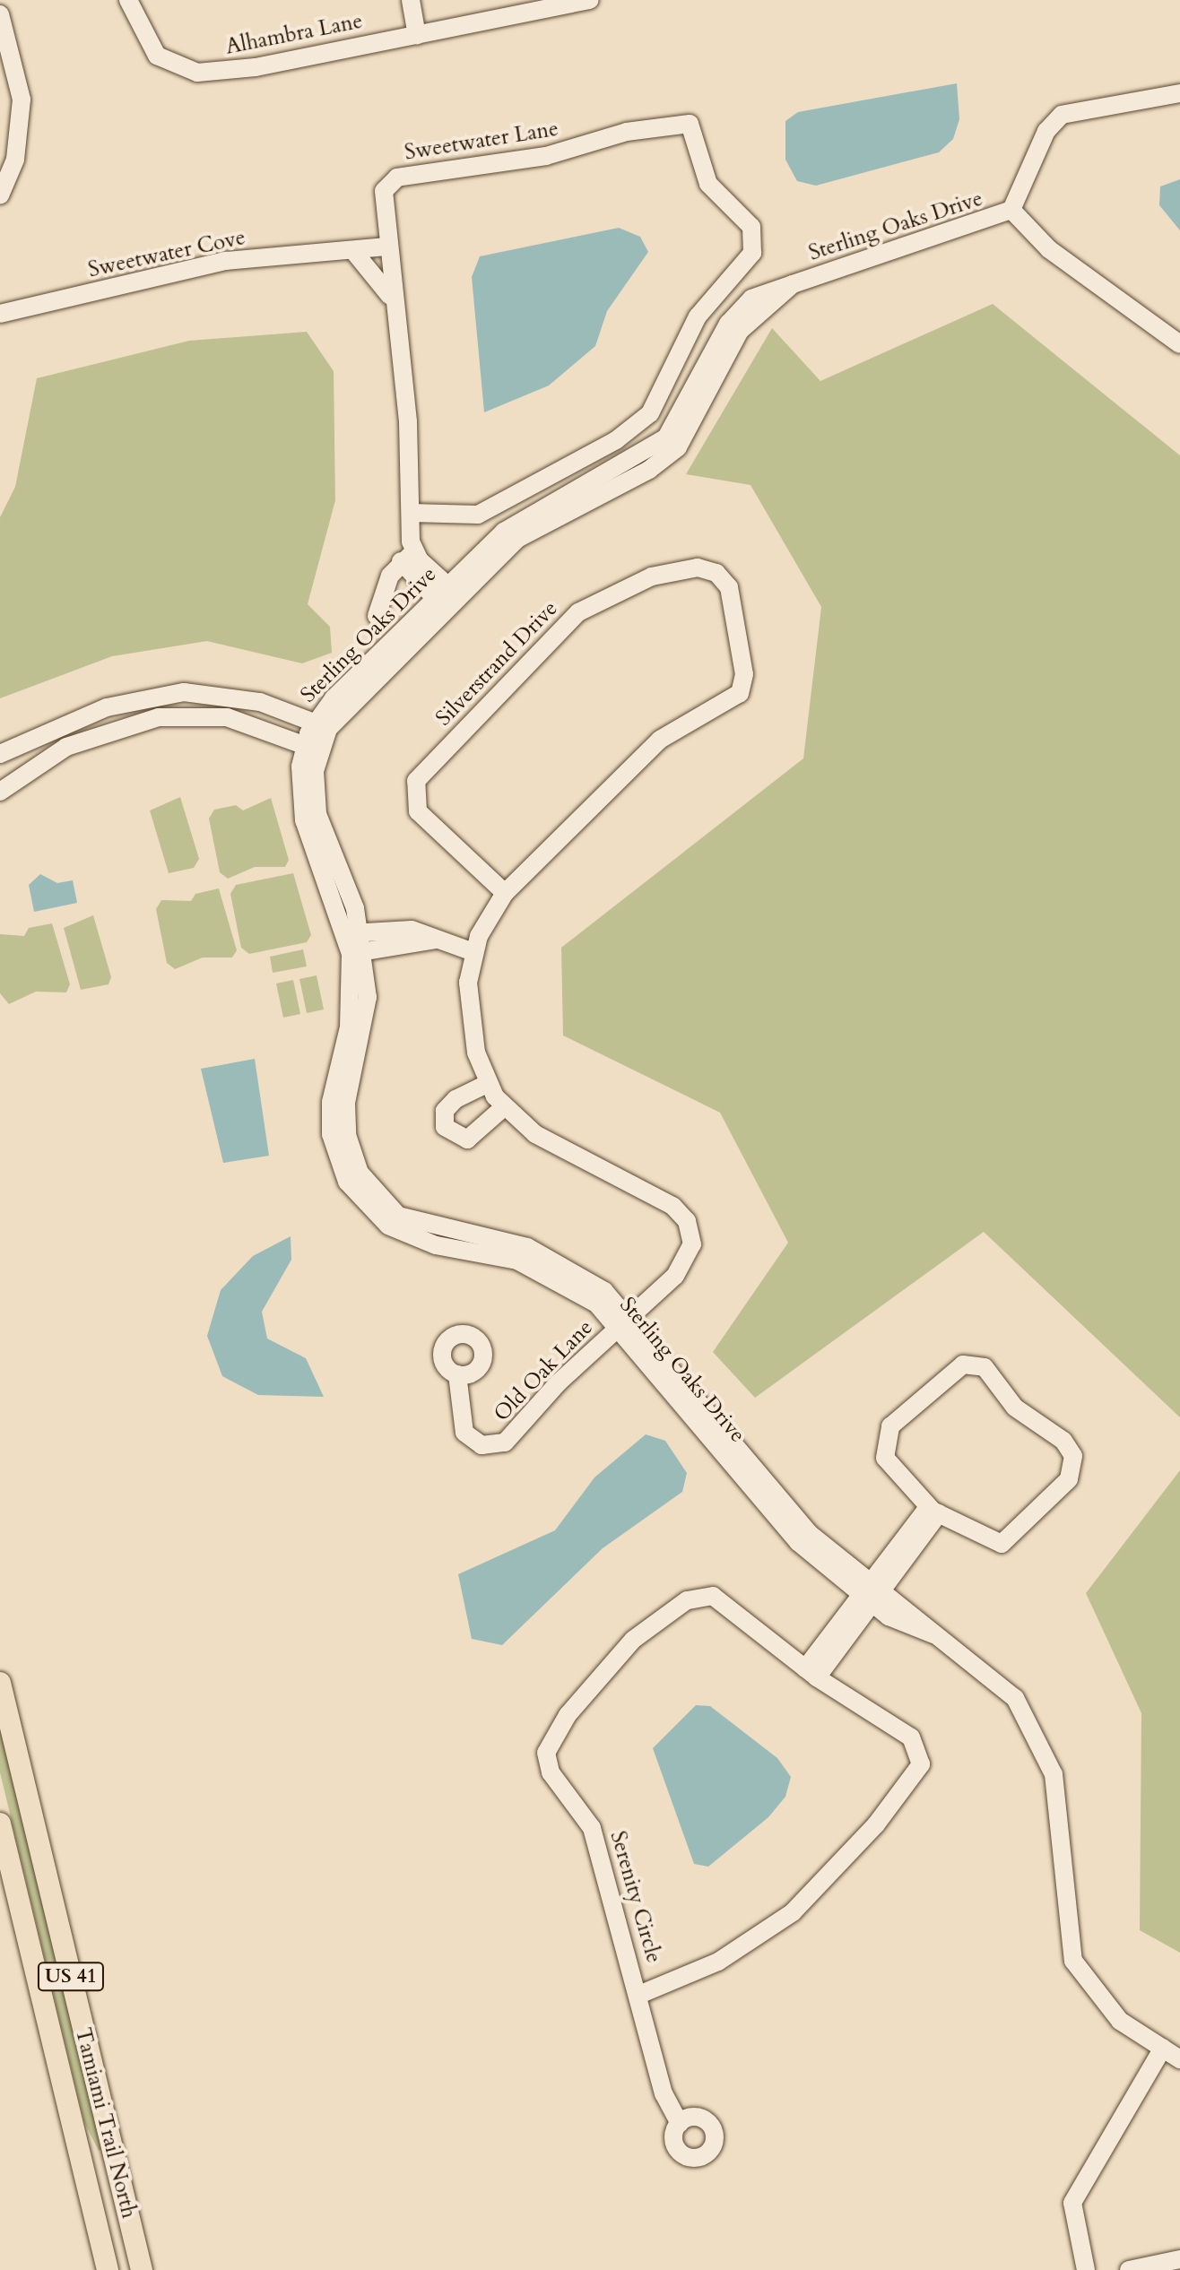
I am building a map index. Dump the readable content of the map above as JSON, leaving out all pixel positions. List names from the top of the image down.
{
  "streets": {
    "main road": ["US 41", "Tamiami Trail North"],
    "street": [
      "Alhambra Lane",
      "Sweetwater Lane",
      "Sterling Oaks Drive",
      "Sweetwater Cove",
      "Silverstrand Drive",
      "Old Oak Lane",
      "Serenity Circle"
    ]
  },
  "crossings": [
    ["Sweetwater Lane", "Sweetwater Cove"],
    ["Sterling Oaks Drive", "Silverstrand Drive"],
    ["Sterling Oaks Drive", "Old Oak Lane"],
    ["Silverstrand Drive", "Old Oak Lane"]
  ]
}
